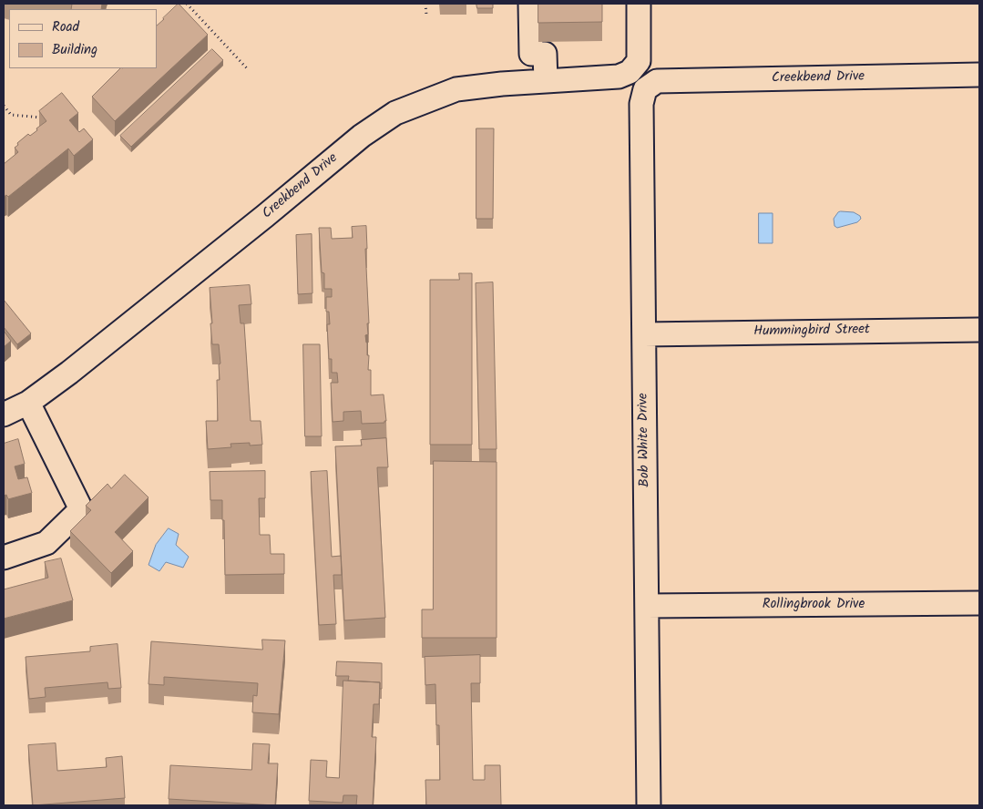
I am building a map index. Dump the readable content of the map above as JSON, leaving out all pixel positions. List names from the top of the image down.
{
  "streets": {
    "street": [
      "Creekbend Drive",
      "Hummingbird Street",
      "Bob White Drive",
      "Rollingbrook Drive"
    ]
  },
  "crossings": [
    ["Creekbend Drive", "Bob White Drive"],
    ["Hummingbird Street", "Bob White Drive"],
    ["Bob White Drive", "Rollingbrook Drive"]
  ],
  "legend": ["Road", "Building"]
}
